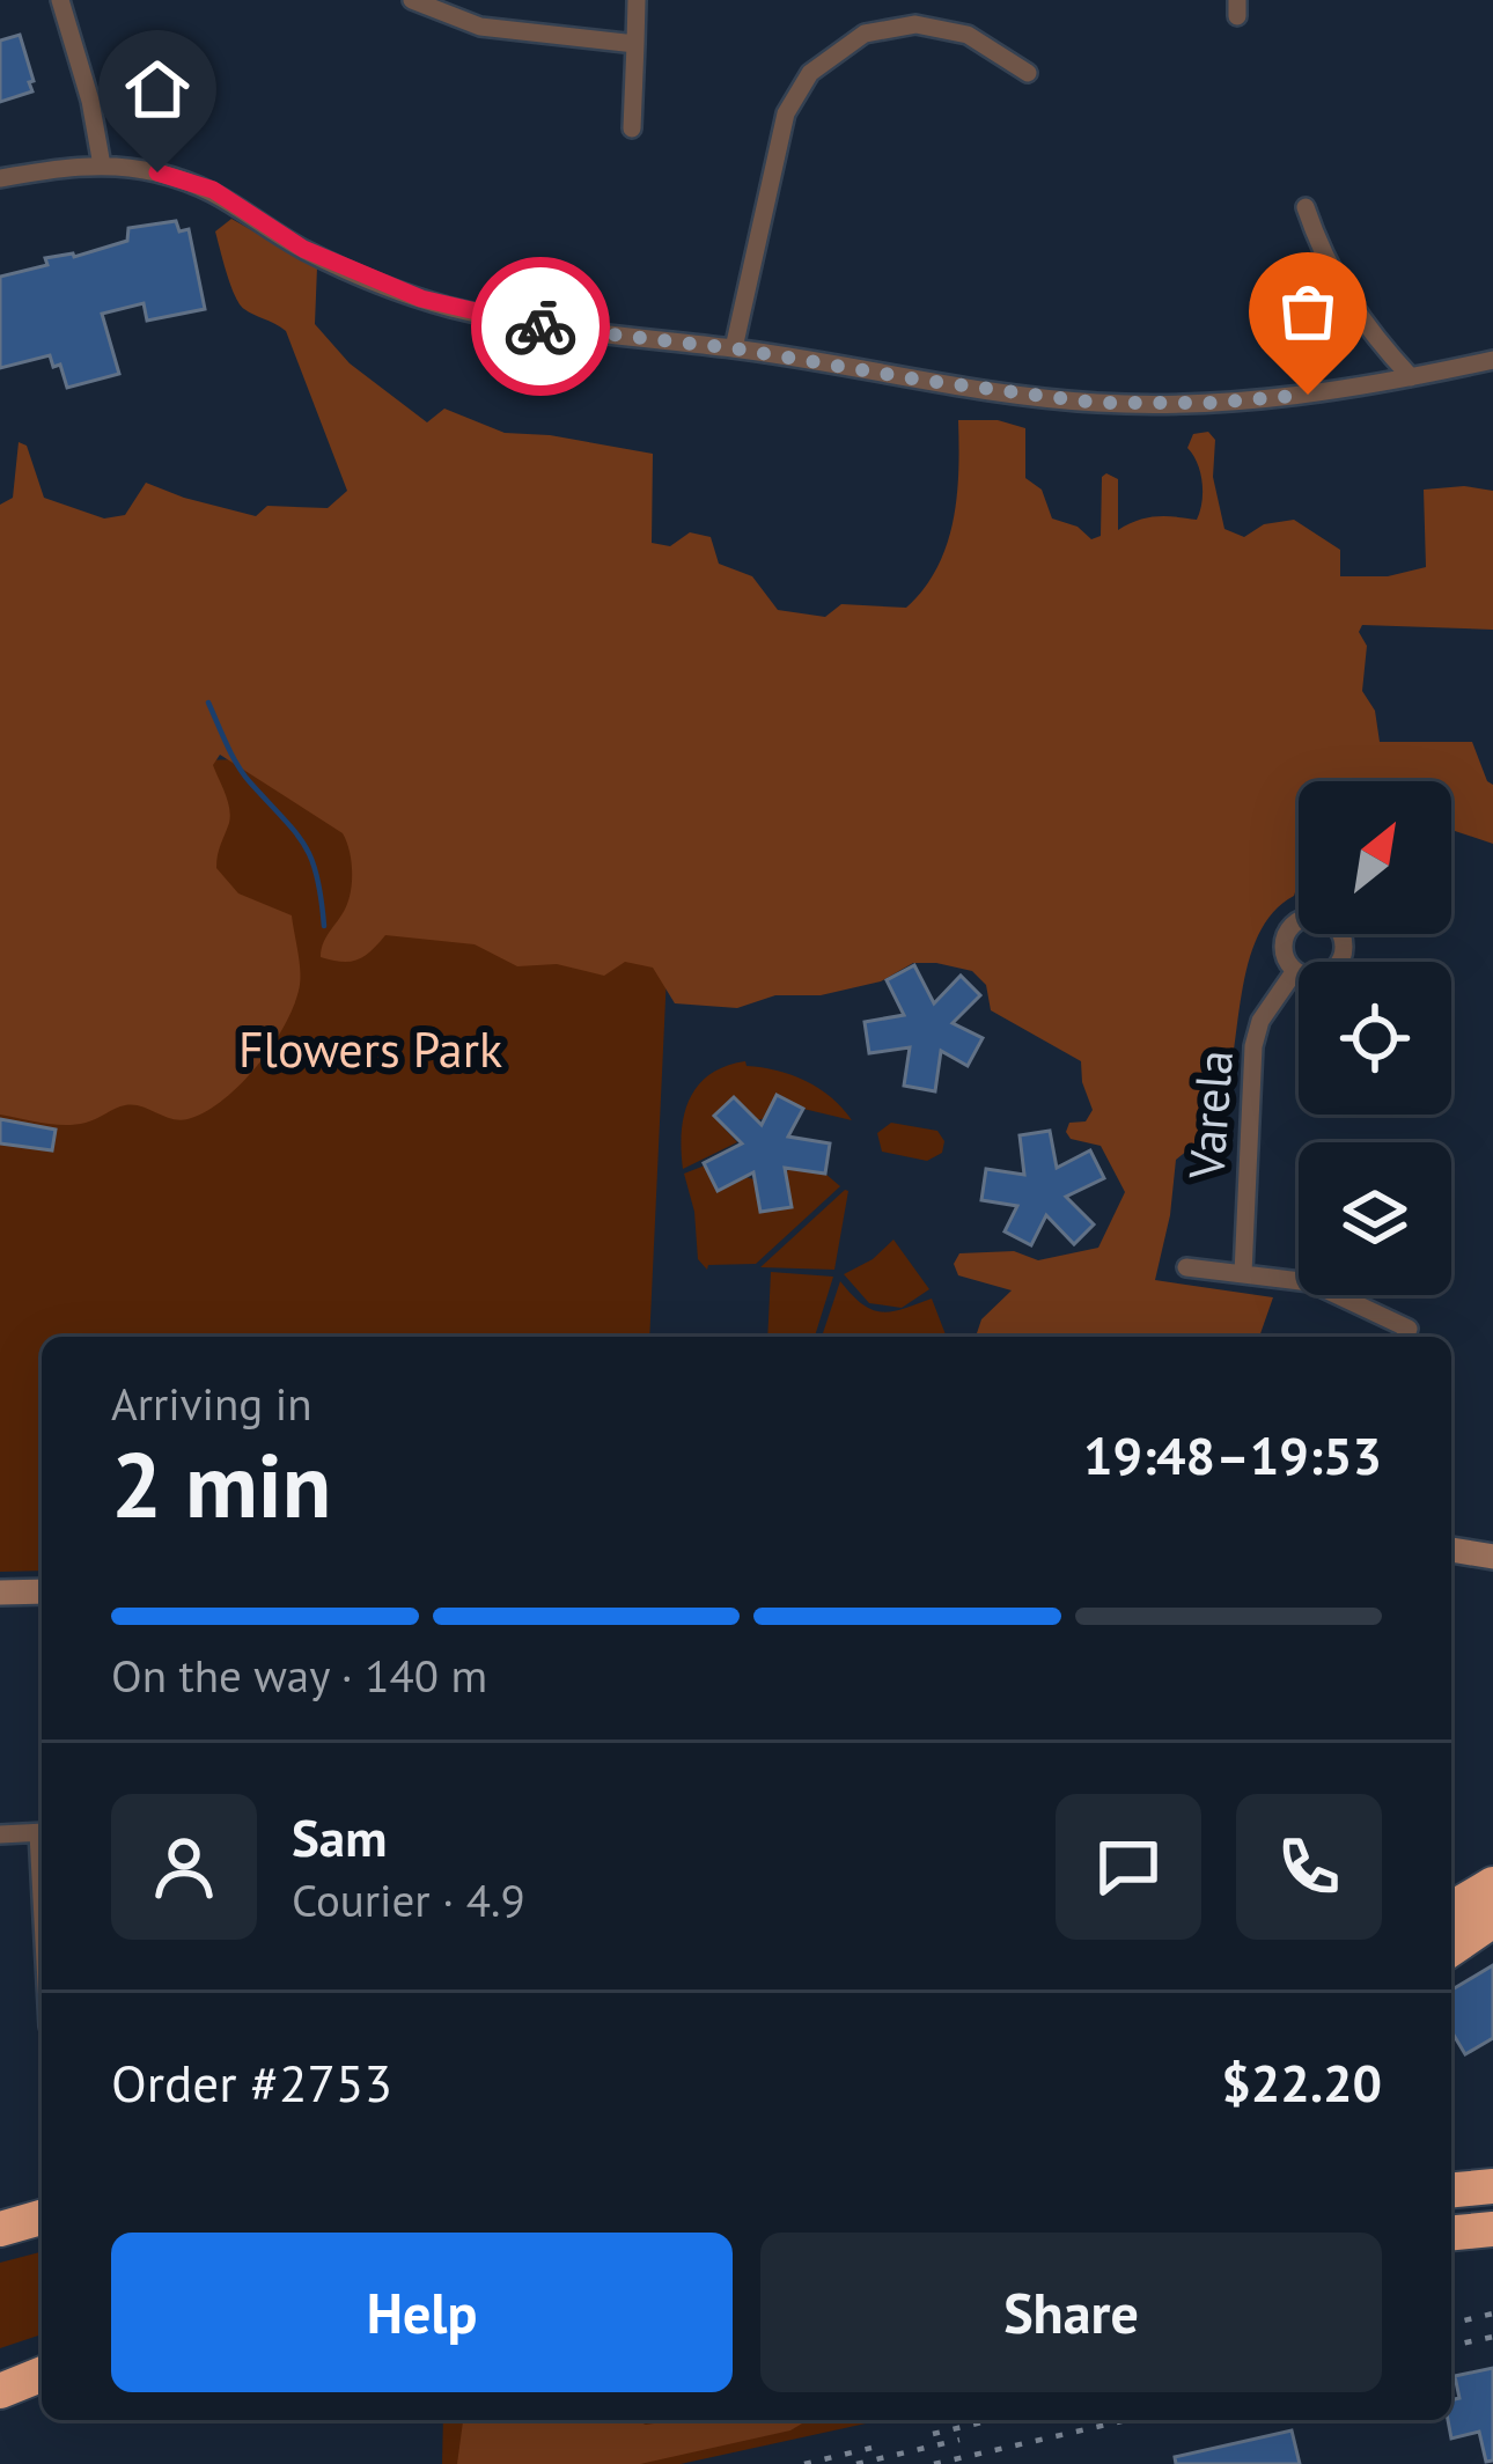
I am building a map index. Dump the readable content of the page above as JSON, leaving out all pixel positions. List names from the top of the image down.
{
  "streets": {
    "street": ["Varela"]
  },
  "parks": ["Flowers Park"],
  "north": "top right",
  "page": {
    "heading": ["2 min", "Arriving in", "19:48–19:53"],
    "panel": [
      "Sam",
      "Courier · 4.9",
      "Order #2753",
      "$22.20"
    ],
    "bar": "On the way · 140 m",
    "buttons": ["Help", "Share"]
  }
}
